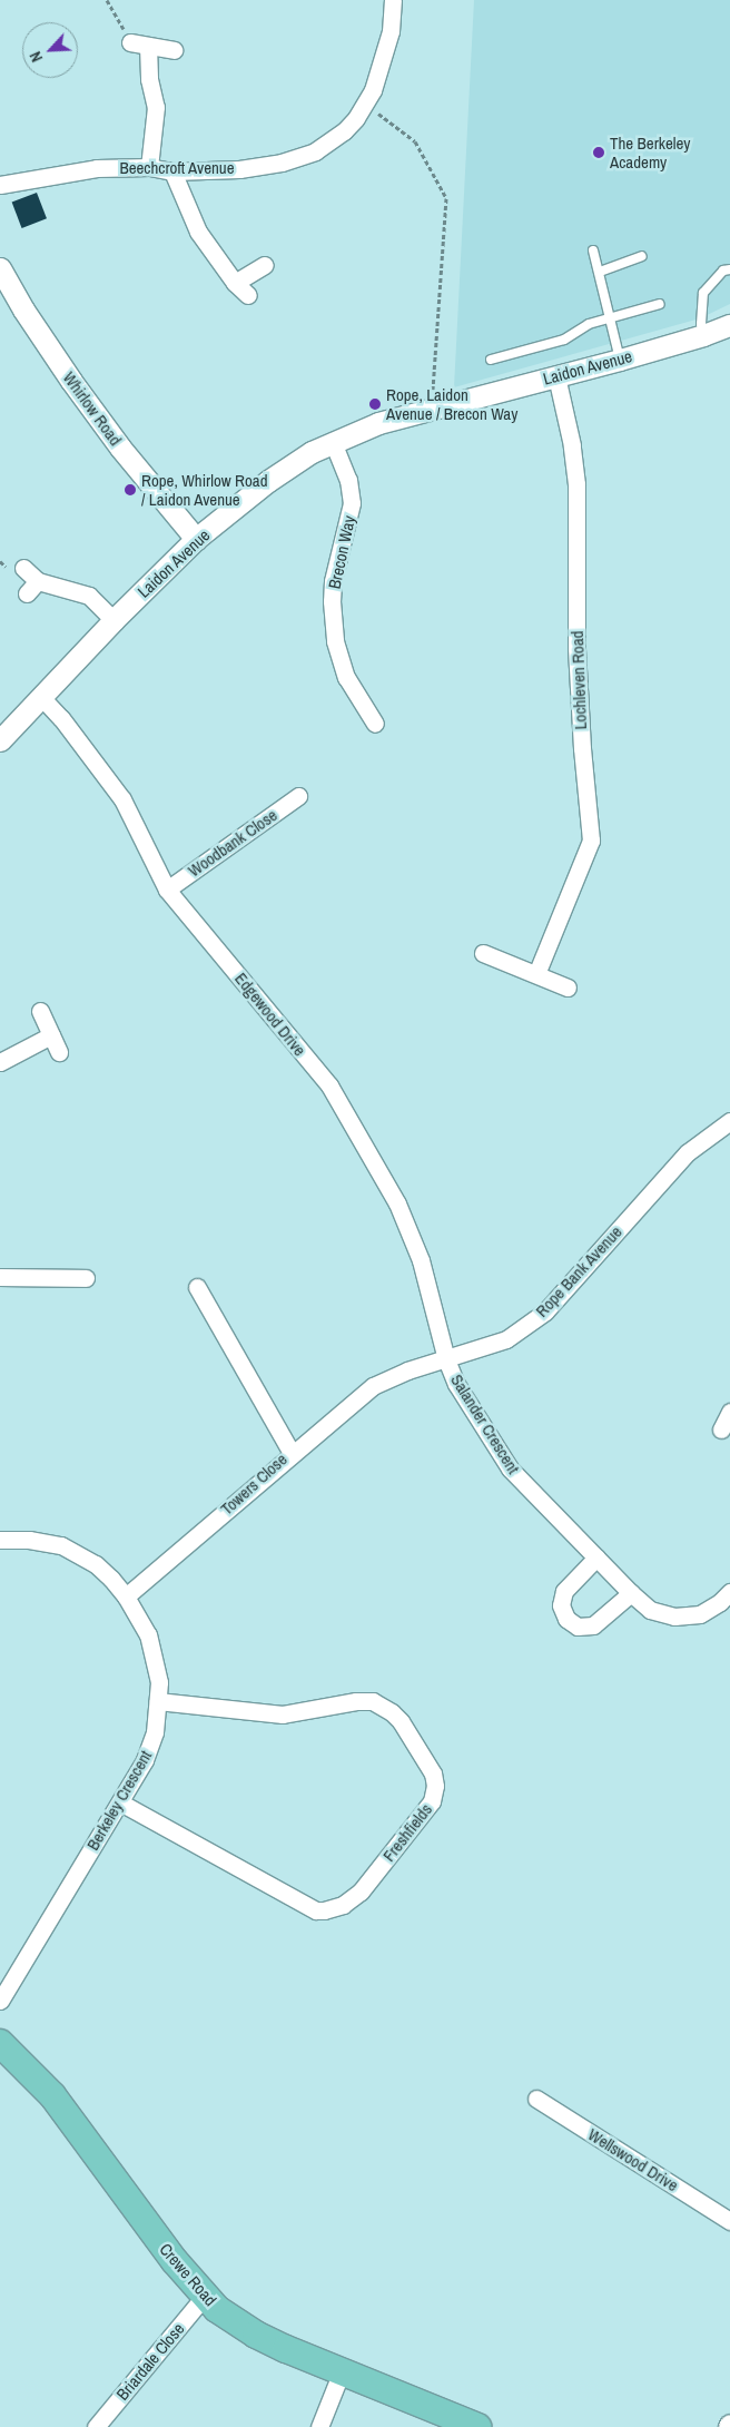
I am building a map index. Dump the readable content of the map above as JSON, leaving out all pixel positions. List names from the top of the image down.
{
  "streets": {
    "main road": ["Crewe Road"],
    "street": [
      "Beechcroft Avenue",
      "Laidon Avenue",
      "Whirlow Road",
      "Brecon Way",
      "Lochleven Road",
      "Woodbank Close",
      "Edgewood Drive",
      "Rope Bank Avenue",
      "Salander Crescent",
      "Towers Close",
      "Berkeley Crescent",
      "Freshfields",
      "Wellswood Drive",
      "Briardale Close"
    ]
  },
  "crossings": [
    ["Laidon Avenue", "Whirlow Road"],
    ["Laidon Avenue", "Brecon Way"],
    ["Laidon Avenue", "Lochleven Road"],
    ["Laidon Avenue", "Edgewood Drive"],
    ["Woodbank Close", "Edgewood Drive"],
    ["Edgewood Drive", "Rope Bank Avenue"],
    ["Edgewood Drive", "Salander Crescent"],
    ["Rope Bank Avenue", "Salander Crescent"],
    ["Rope Bank Avenue", "Towers Close"],
    ["Towers Close", "Berkeley Crescent"],
    ["Berkeley Crescent", "Freshfields"],
    ["Crewe Road", "Briardale Close"]
  ],
  "places": ["The Berkeley Academy", "Rope, Laidon Avenue / Brecon Way", "Rope, Whirlow Road / Laidon Avenue"],
  "north": "bottom left"
}
